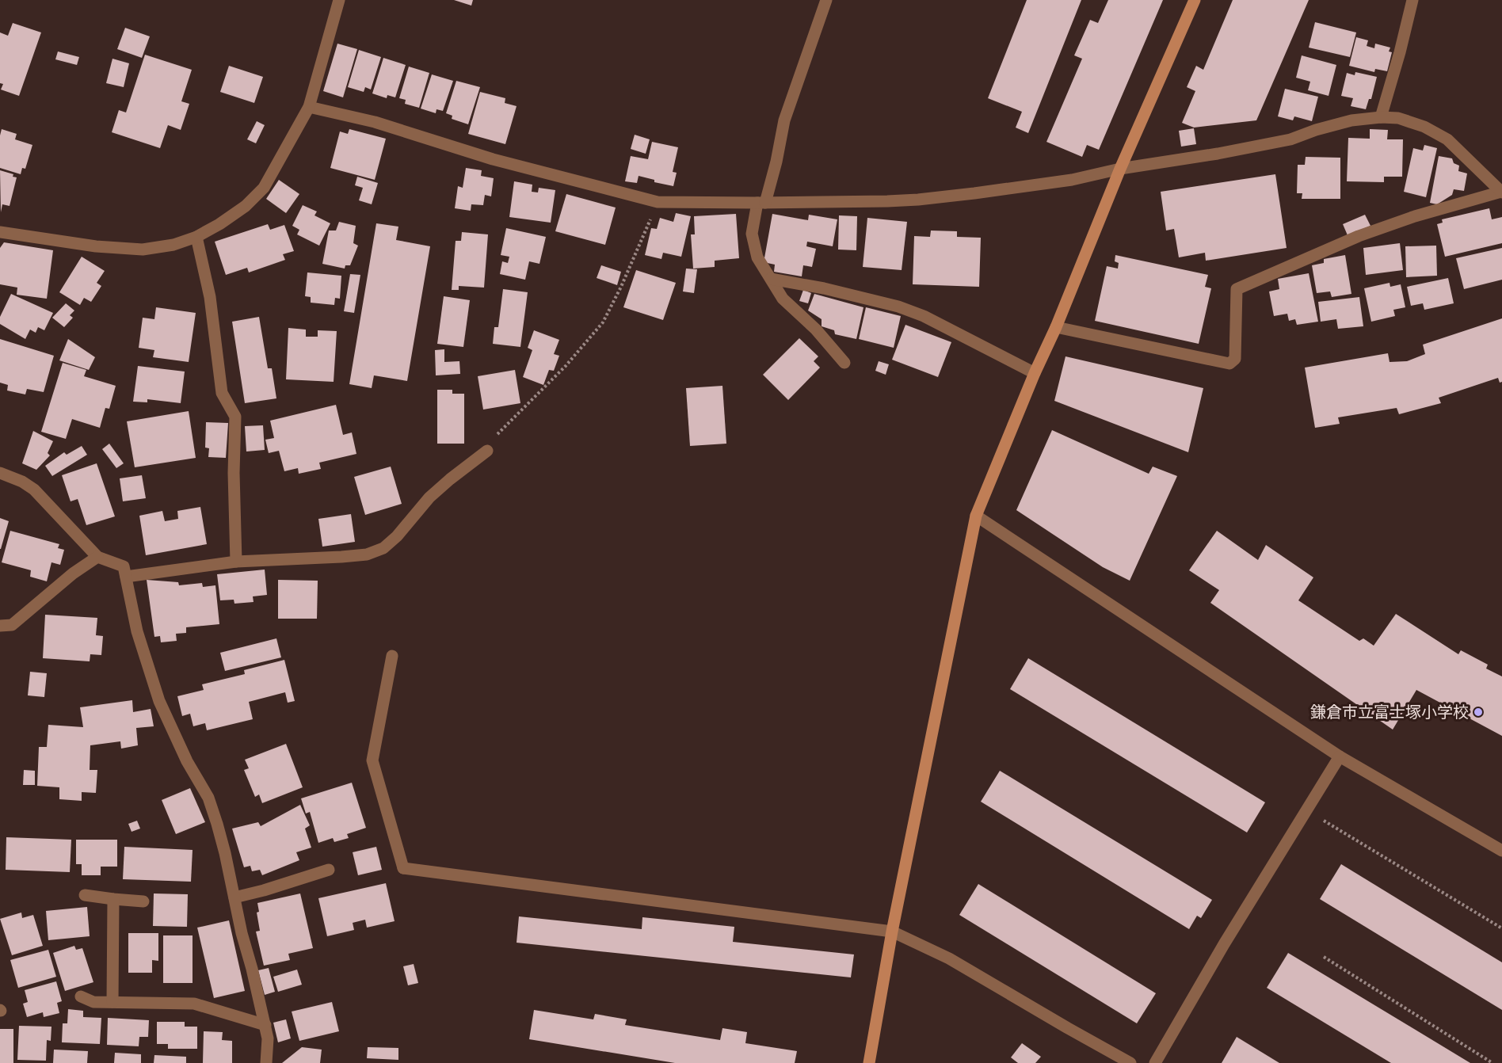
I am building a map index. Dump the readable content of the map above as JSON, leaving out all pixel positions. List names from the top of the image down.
{
  "places": ["鎌倉市立富士塚小学校"]
}
